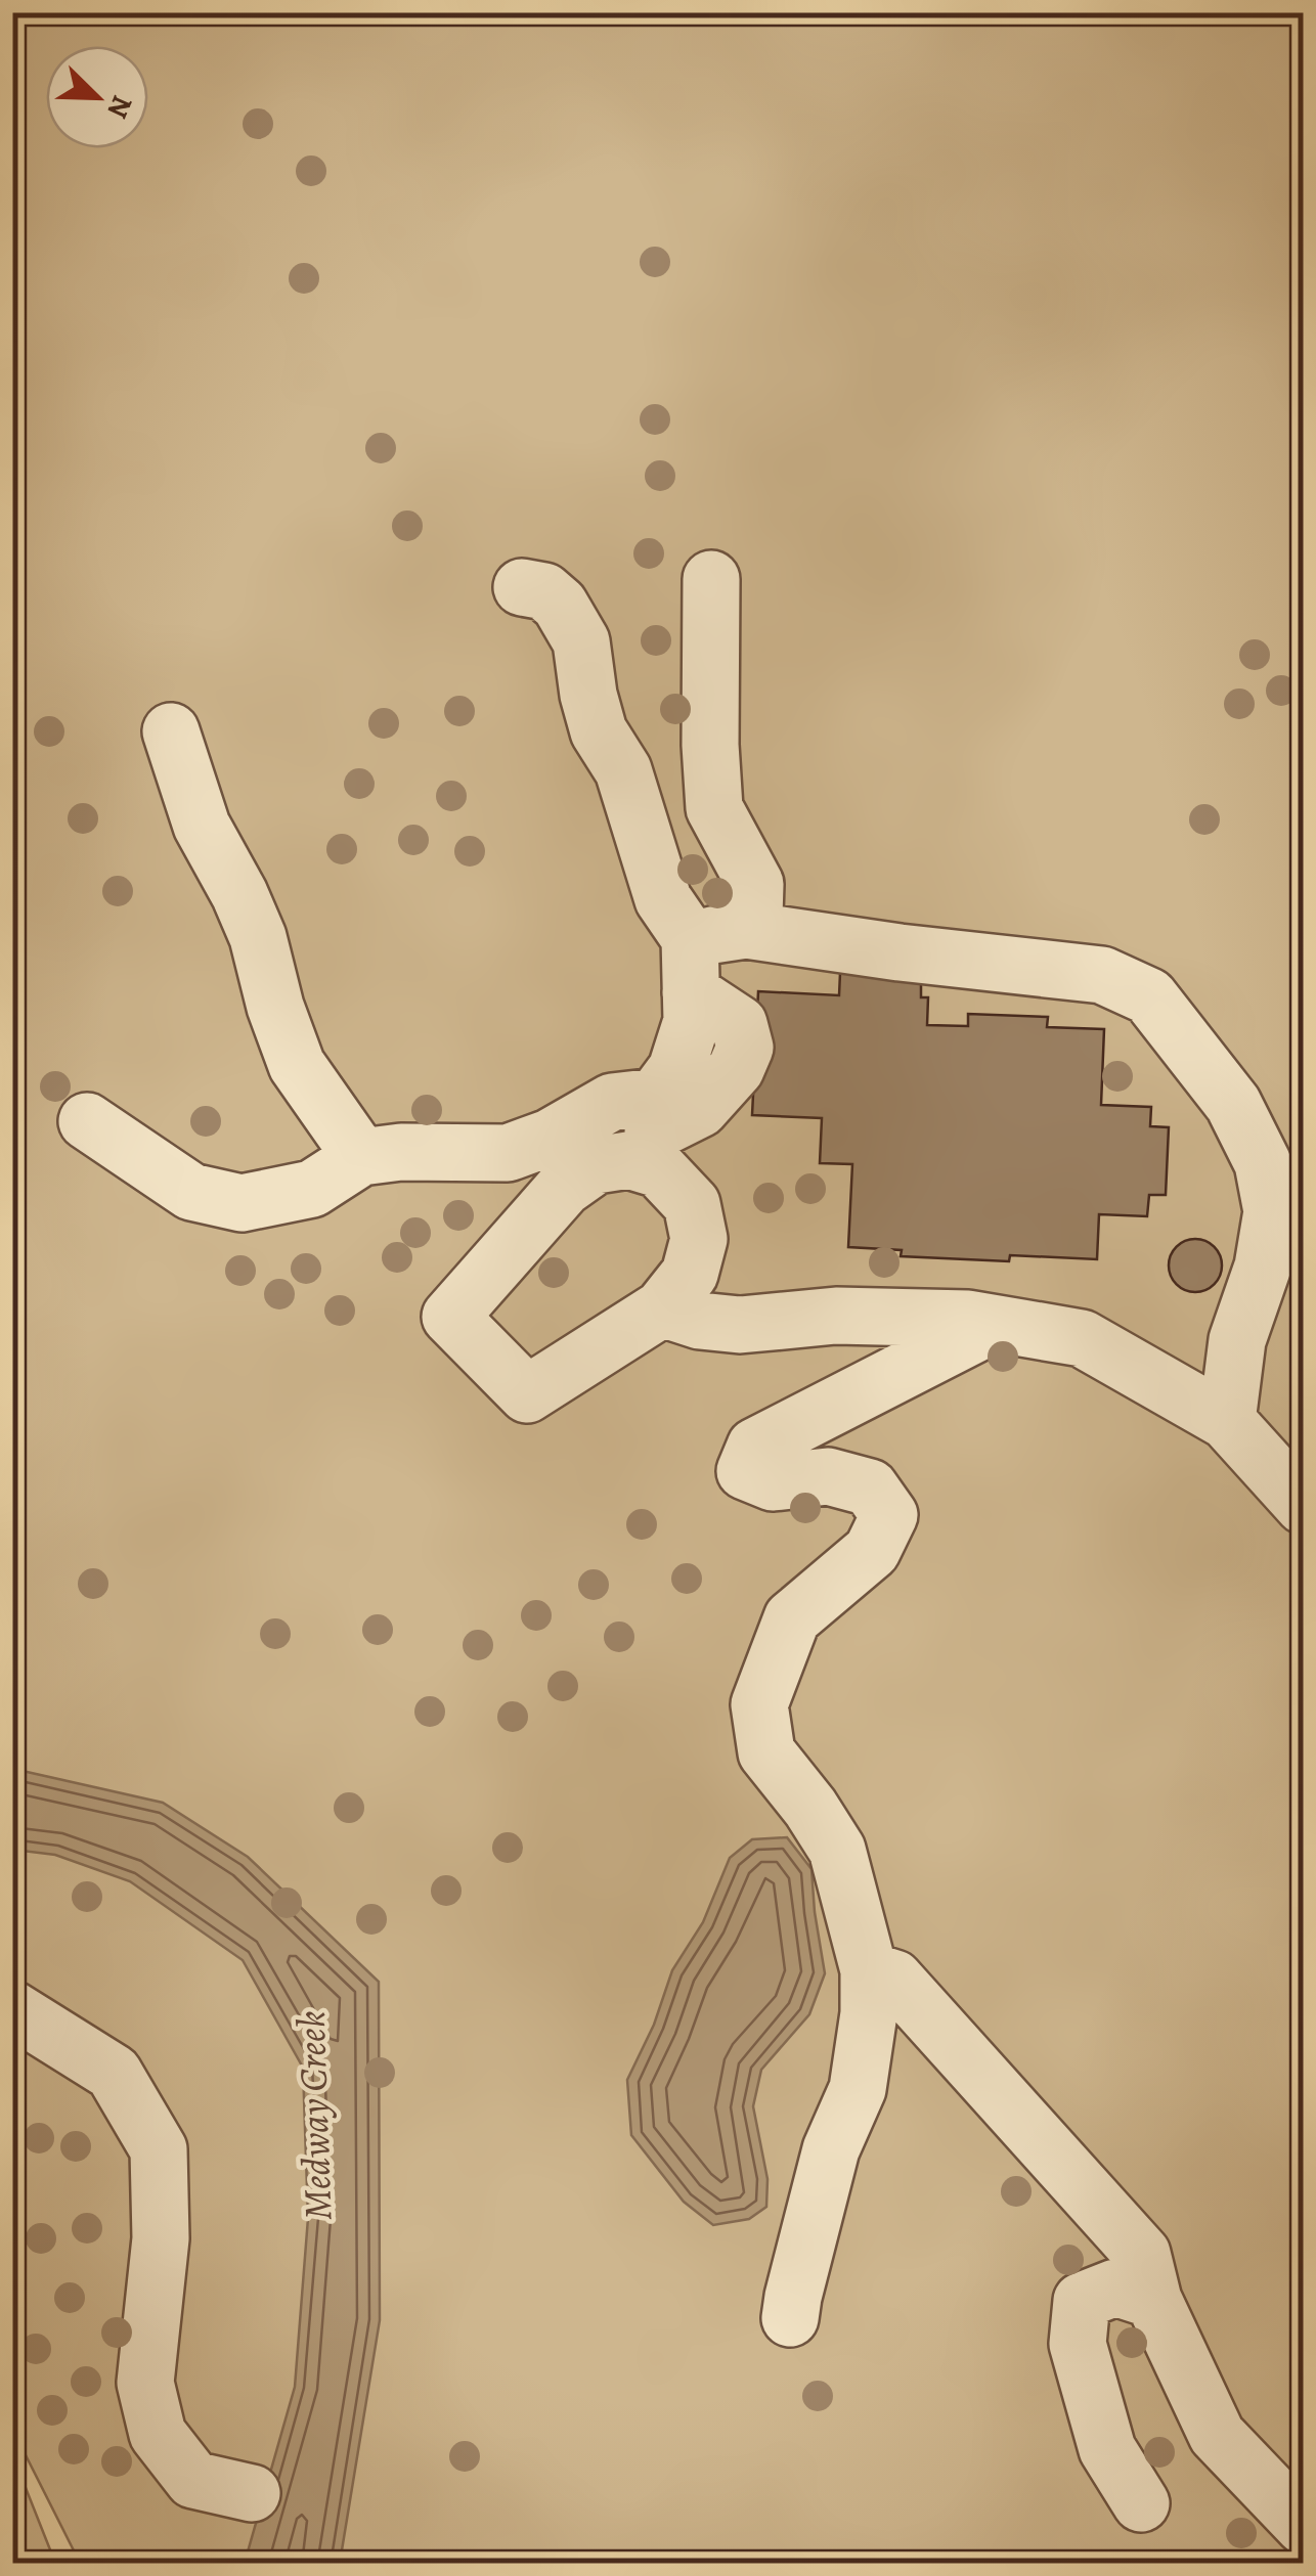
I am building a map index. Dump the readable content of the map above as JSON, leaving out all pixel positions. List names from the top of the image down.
{
  "water": ["Medway Creek"],
  "north": "bottom right"
}
